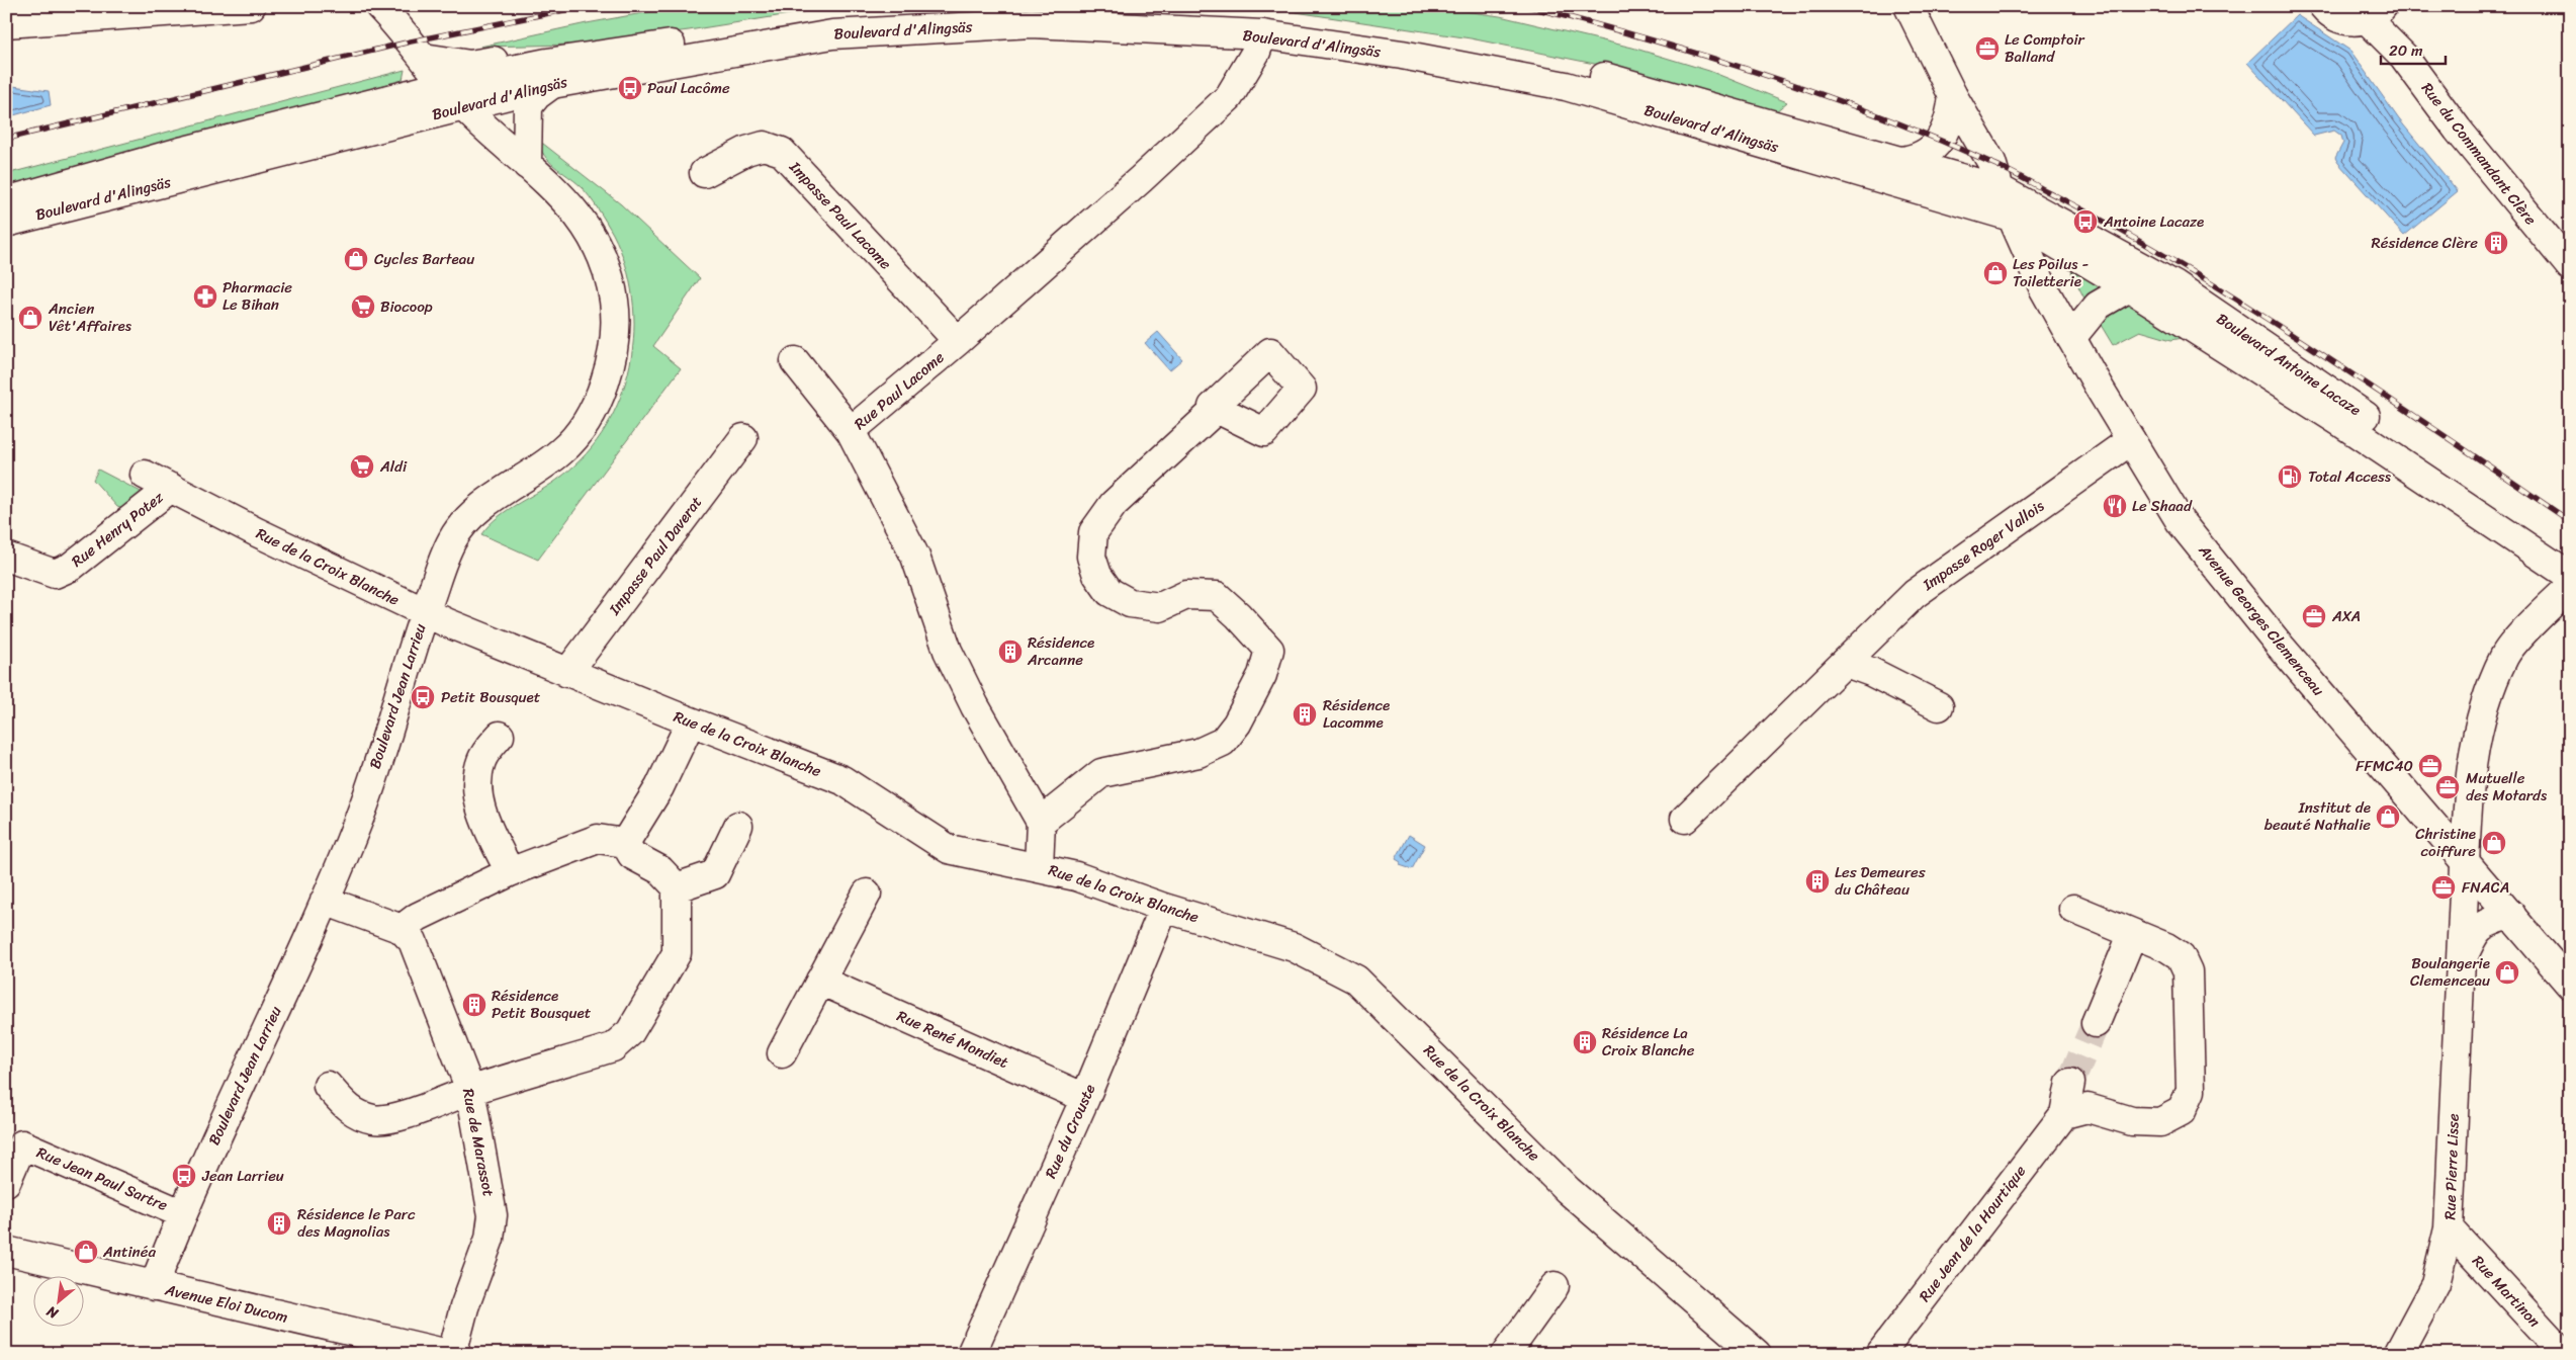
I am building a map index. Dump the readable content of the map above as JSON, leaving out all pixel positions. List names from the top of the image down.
{
  "streets": {
    "street": [
      "Boulevard d'Alingsäs",
      "Rue du Commandant Clère",
      "Impasse Paul Lacome",
      "Boulevard Antoine Lacaze",
      "Rue Paul Lacome",
      "Rue Henry Potez",
      "Impasse Roger Vallois",
      "Impasse Paul Daverat",
      "Rue de la Croix Blanche",
      "Avenue Georges Clemenceau",
      "Boulevard Jean Larrieu",
      "Rue René Mondiet",
      "Rue du Crouste",
      "Rue de Marassot",
      "Rue Pierre Lisse",
      "Rue Jean Paul Sartre",
      "Rue Jean de la Hourtique",
      "Rue Martinon",
      "Avenue Eloi Ducom"
    ]
  },
  "crossings": [
    ["Boulevard d'Alingsäs", "Boulevard Antoine Lacaze"],
    ["Boulevard d'Alingsäs", "Rue Paul Lacome"],
    ["Boulevard d'Alingsäs", "Avenue Georges Clemenceau"],
    ["Boulevard d'Alingsäs", "Boulevard Jean Larrieu"],
    ["Impasse Paul Lacome", "Rue Paul Lacome"],
    ["Boulevard Antoine Lacaze", "Avenue Georges Clemenceau"],
    ["Rue Henry Potez", "Rue de la Croix Blanche"],
    ["Impasse Roger Vallois", "Avenue Georges Clemenceau"],
    ["Impasse Paul Daverat", "Rue de la Croix Blanche"],
    ["Rue de la Croix Blanche", "Boulevard Jean Larrieu"],
    ["Rue de la Croix Blanche", "Rue du Crouste"],
    ["Avenue Georges Clemenceau", "Rue Pierre Lisse"],
    ["Boulevard Jean Larrieu", "Rue Jean Paul Sartre"],
    ["Boulevard Jean Larrieu", "Avenue Eloi Ducom"],
    ["Rue René Mondiet", "Rue du Crouste"],
    ["Rue Pierre Lisse", "Rue Martinon"]
  ],
  "places": {
    "office": [
      "Le Comptoir Balland",
      "AXA",
      "FFMC40",
      "Mutuelle des Motards",
      "FNACA"
    ],
    "bus stop": [
      "Paul Lacôme",
      "Antoine Lacaze",
      "Petit Bousquet",
      "Jean Larrieu"
    ],
    "building": [
      "Résidence Clère",
      "Résidence Arcanne",
      "Résidence Lacomme",
      "Les Demeures du Château",
      "Résidence Petit Bousquet",
      "Résidence La Croix Blanche",
      "Résidence le Parc des Magnolias"
    ],
    "shop": [
      "Cycles Barteau",
      "Les Poilus - Toiletterie",
      "Ancien Vêt'Affaires",
      "Institut de beauté Nathalie",
      "Christine coiffure",
      "Boulangerie Clemenceau",
      "Antinéa"
    ],
    "pharmacy": ["Pharmacie Le Bihan"],
    "supermarket": ["Biocoop", "Aldi"],
    "fuel station": ["Total Access"],
    "restaurant": ["Le Shaad"]
  },
  "scale_bar": "20 m",
  "north": "bottom left"
}
